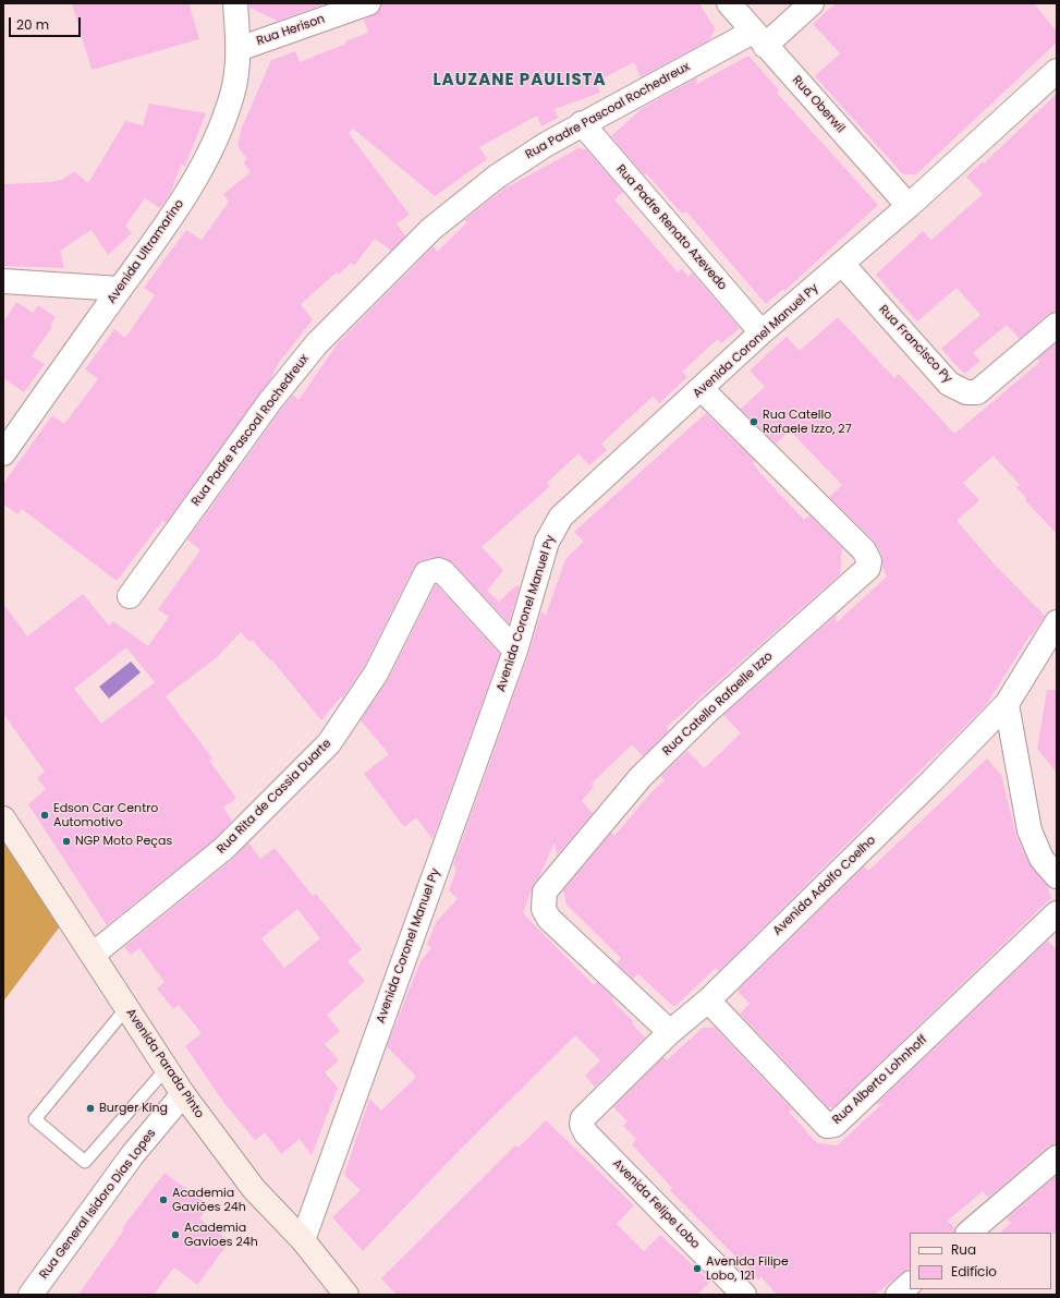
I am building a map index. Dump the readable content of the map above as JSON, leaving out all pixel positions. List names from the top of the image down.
{
  "streets": {
    "main road": ["Avenida Parada Pinto"],
    "street": [
      "Rua Herison",
      "Rua Oberwil",
      "Rua Padre Pascoal Rochedreux",
      "Rua Padre Renato Azevedo",
      "Avenida Ultramarino",
      "Avenida Coronel Manuel Py",
      "Rua Francisco Py",
      "Rua Catello Rafaelle Izzo",
      "Rua Rita de Cassia Duarte",
      "Avenida Adolfo Coelho",
      "Rua Alberto Lohnhoff",
      "Rua General Isidoro Dias Lopes",
      "Avenida Felipe Lobo"
    ]
  },
  "crossings": [
    ["Rua Herison", "Avenida Ultramarino"],
    ["Rua Oberwil", "Rua Padre Pascoal Rochedreux"],
    ["Rua Oberwil", "Avenida Coronel Manuel Py"],
    ["Rua Padre Pascoal Rochedreux", "Rua Padre Renato Azevedo"],
    ["Rua Padre Renato Azevedo", "Avenida Coronel Manuel Py"],
    ["Avenida Coronel Manuel Py", "Rua Francisco Py"],
    ["Avenida Coronel Manuel Py", "Rua Catello Rafaelle Izzo"],
    ["Avenida Coronel Manuel Py", "Rua Rita de Cassia Duarte"],
    ["Avenida Coronel Manuel Py", "Avenida Parada Pinto"],
    ["Rua Catello Rafaelle Izzo", "Avenida Adolfo Coelho"],
    ["Rua Rita de Cassia Duarte", "Avenida Parada Pinto"],
    ["Avenida Adolfo Coelho", "Rua Alberto Lohnhoff"],
    ["Avenida Adolfo Coelho", "Avenida Felipe Lobo"],
    ["Avenida Parada Pinto", "Rua General Isidoro Dias Lopes"]
  ],
  "districts": ["LAUZANE PAULISTA"],
  "places": [
    "Rua Catello Rafaele Izzo, 27",
    "Edson Car Centro Automotivo",
    "NGP Moto Peças",
    "Burger King",
    "Academia Gaviões 24h",
    "Academia Gavioes 24h",
    "Avenida Filipe Lobo, 121"
  ],
  "legend": ["Rua", "Edifício"],
  "scale_bar": "20 m"
}
